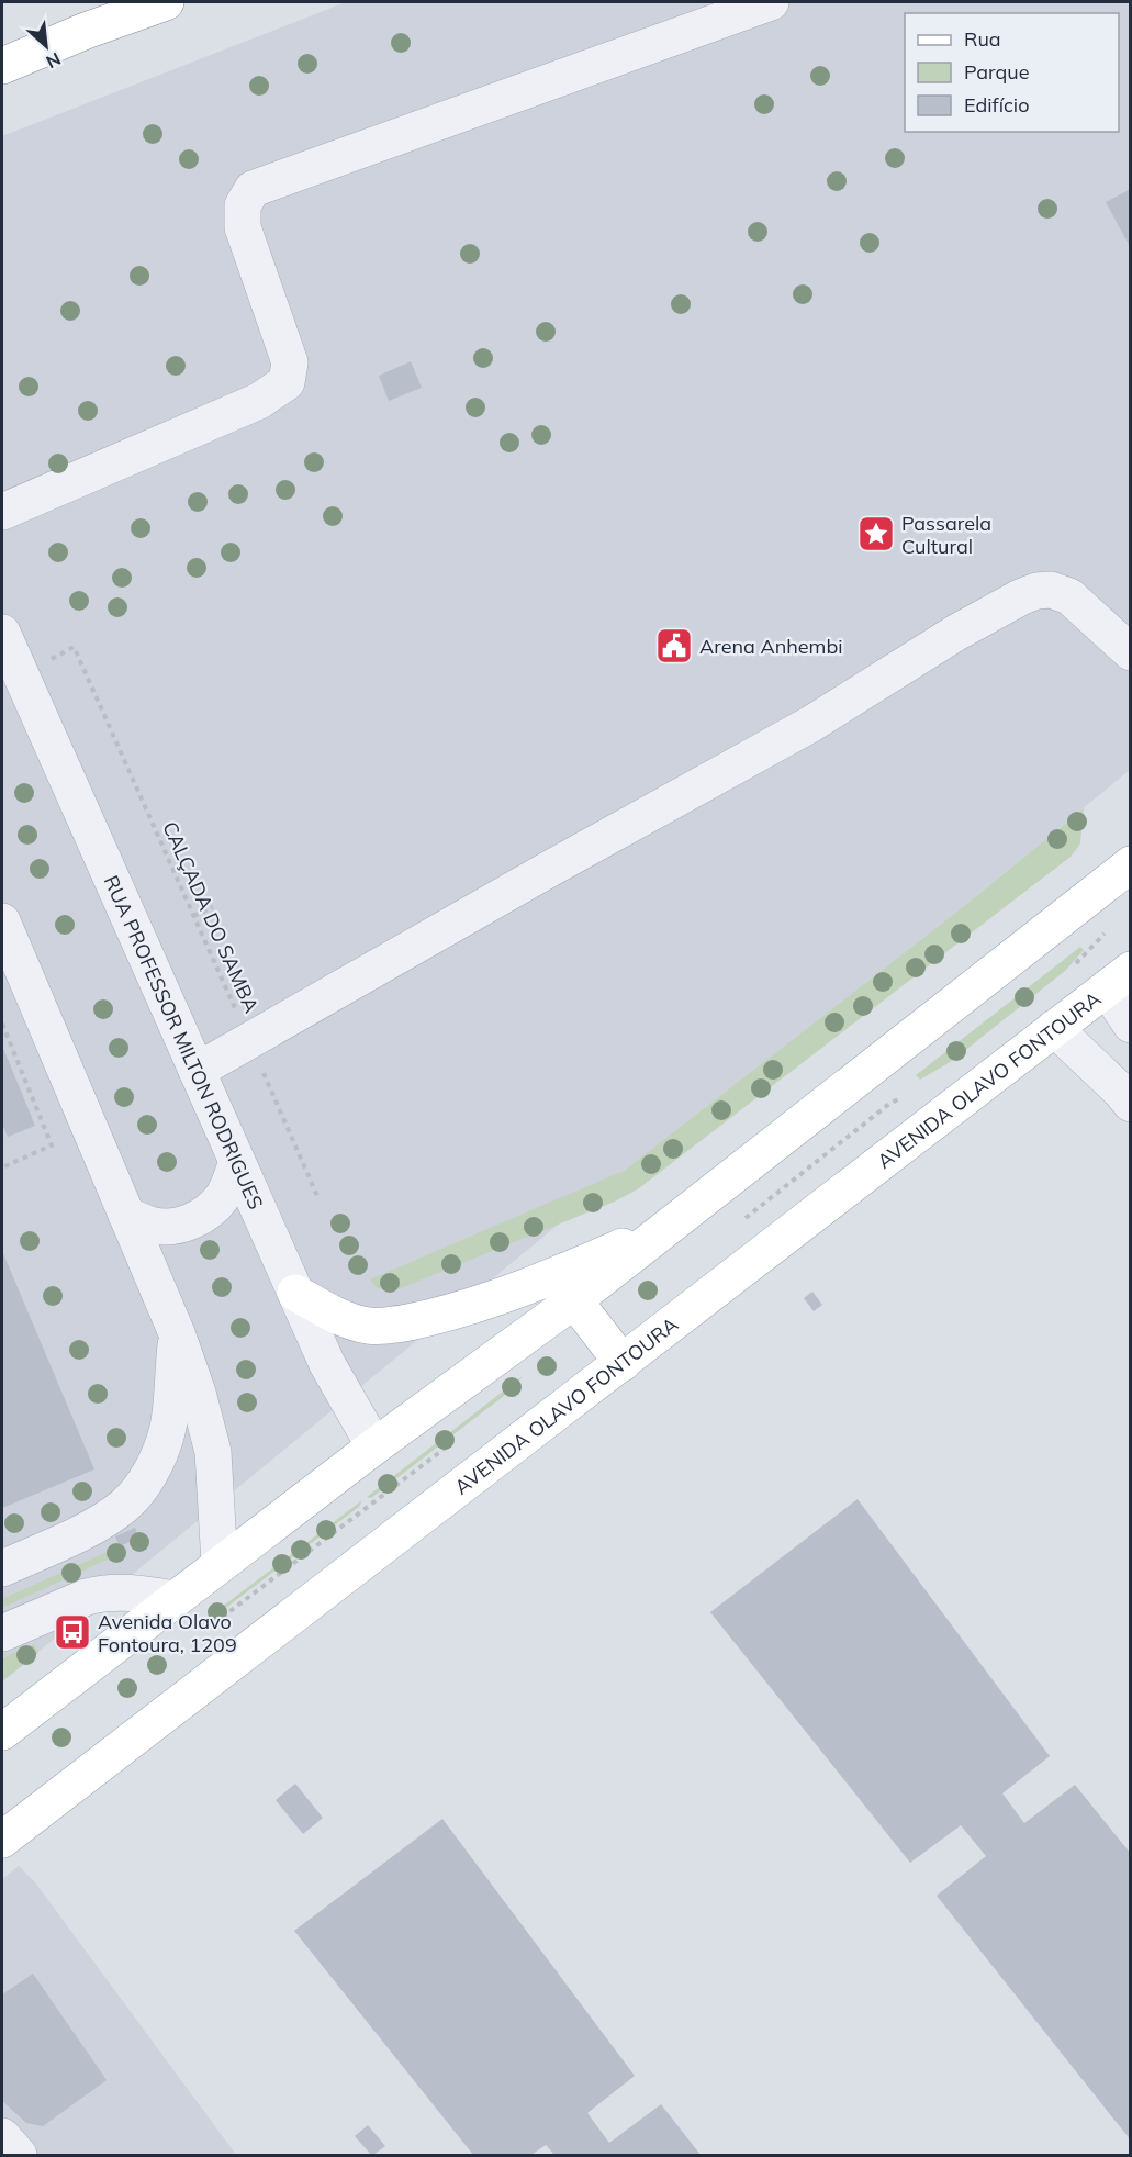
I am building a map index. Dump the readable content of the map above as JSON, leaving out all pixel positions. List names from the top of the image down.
{
  "streets": {
    "main road": ["AVENIDA OLAVO FONTOURA"],
    "street": ["RUA PROFESSOR MILTON RODRIGUES"],
    "path": ["CALÇADA DO SAMBA"]
  },
  "places": {
    "place": ["Passarela Cultural"],
    "public building": ["Arena Anhembi"],
    "bus stop": ["Avenida Olavo Fontoura, 1209"]
  },
  "legend": ["Rua", "Parque", "Edifício"],
  "north": "bottom right"
}
